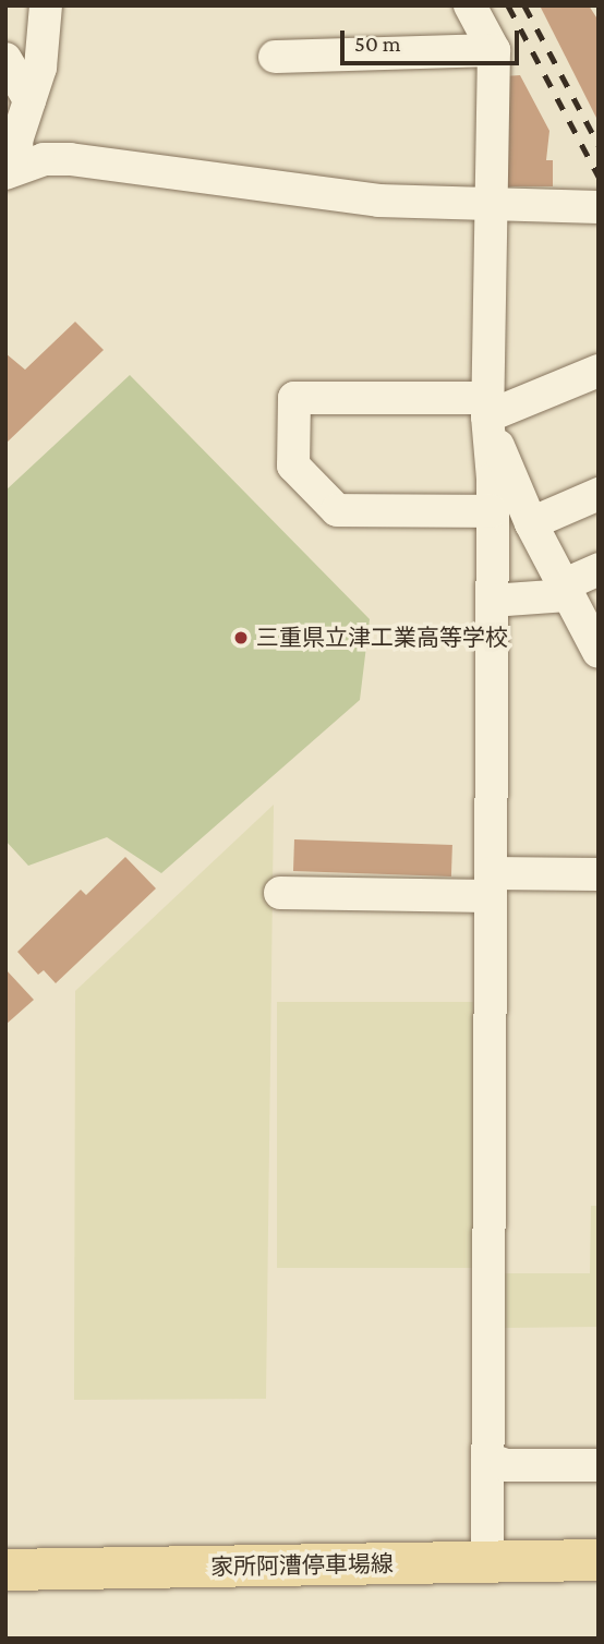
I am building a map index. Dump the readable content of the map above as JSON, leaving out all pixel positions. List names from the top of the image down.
{
  "streets": {
    "main road": ["家所阿漕停車場線"]
  },
  "places": ["三重県立津工業高等学校"],
  "scale_bar": "50 m"
}
